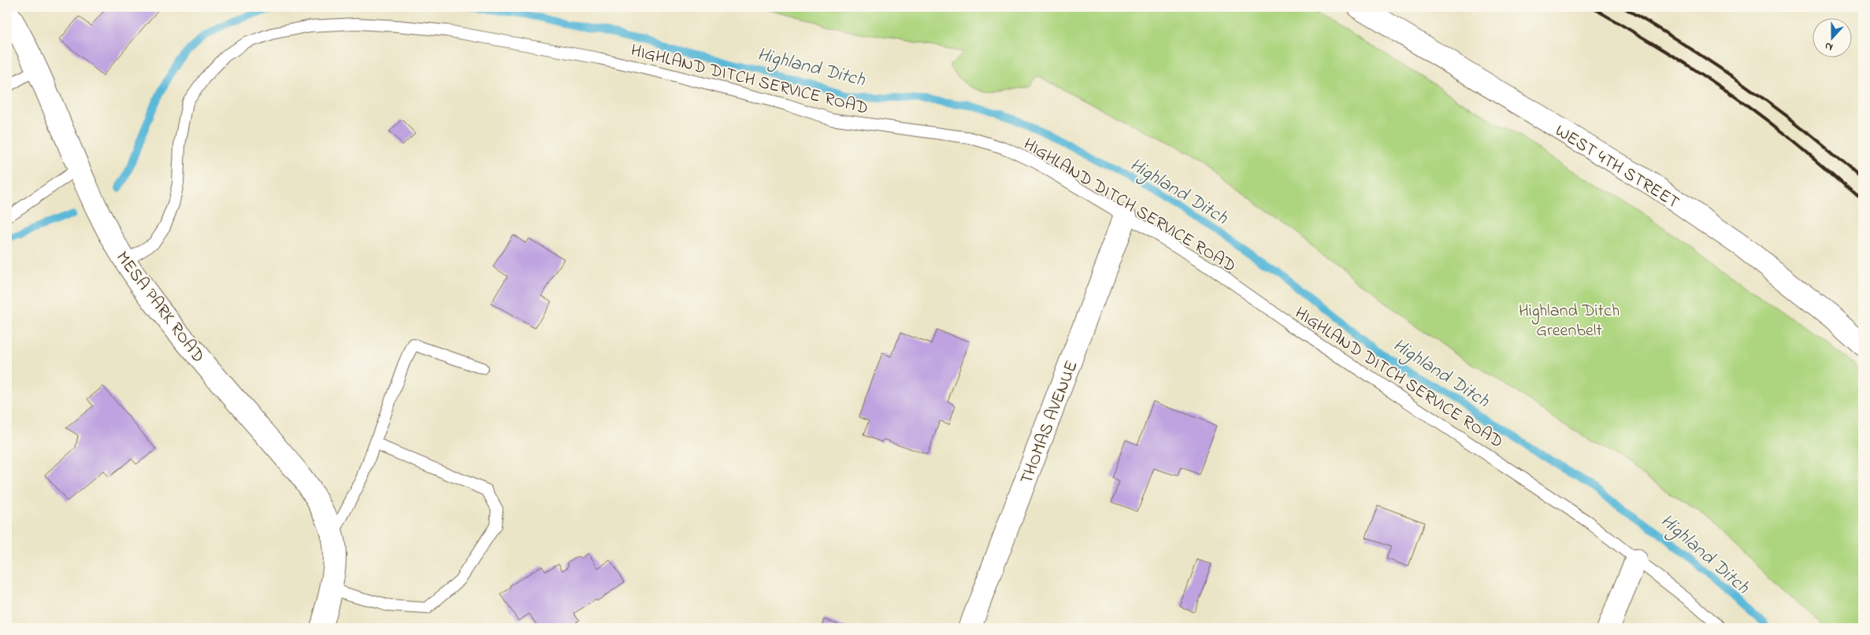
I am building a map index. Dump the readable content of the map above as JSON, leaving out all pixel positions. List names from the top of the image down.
{
  "streets": {
    "street": ["WEST 4TH STREET", "MESA PARK ROAD", "THOMAS AVENUE"],
    "lane": ["HIGHLAND DITCH SERVICE ROAD"]
  },
  "crossings": [
    ["HIGHLAND DITCH SERVICE ROAD", "MESA PARK ROAD"],
    ["HIGHLAND DITCH SERVICE ROAD", "THOMAS AVENUE"]
  ],
  "water": ["Highland Ditch"],
  "parks": ["Highland Ditch Greenbelt"],
  "north": "bottom"
}
